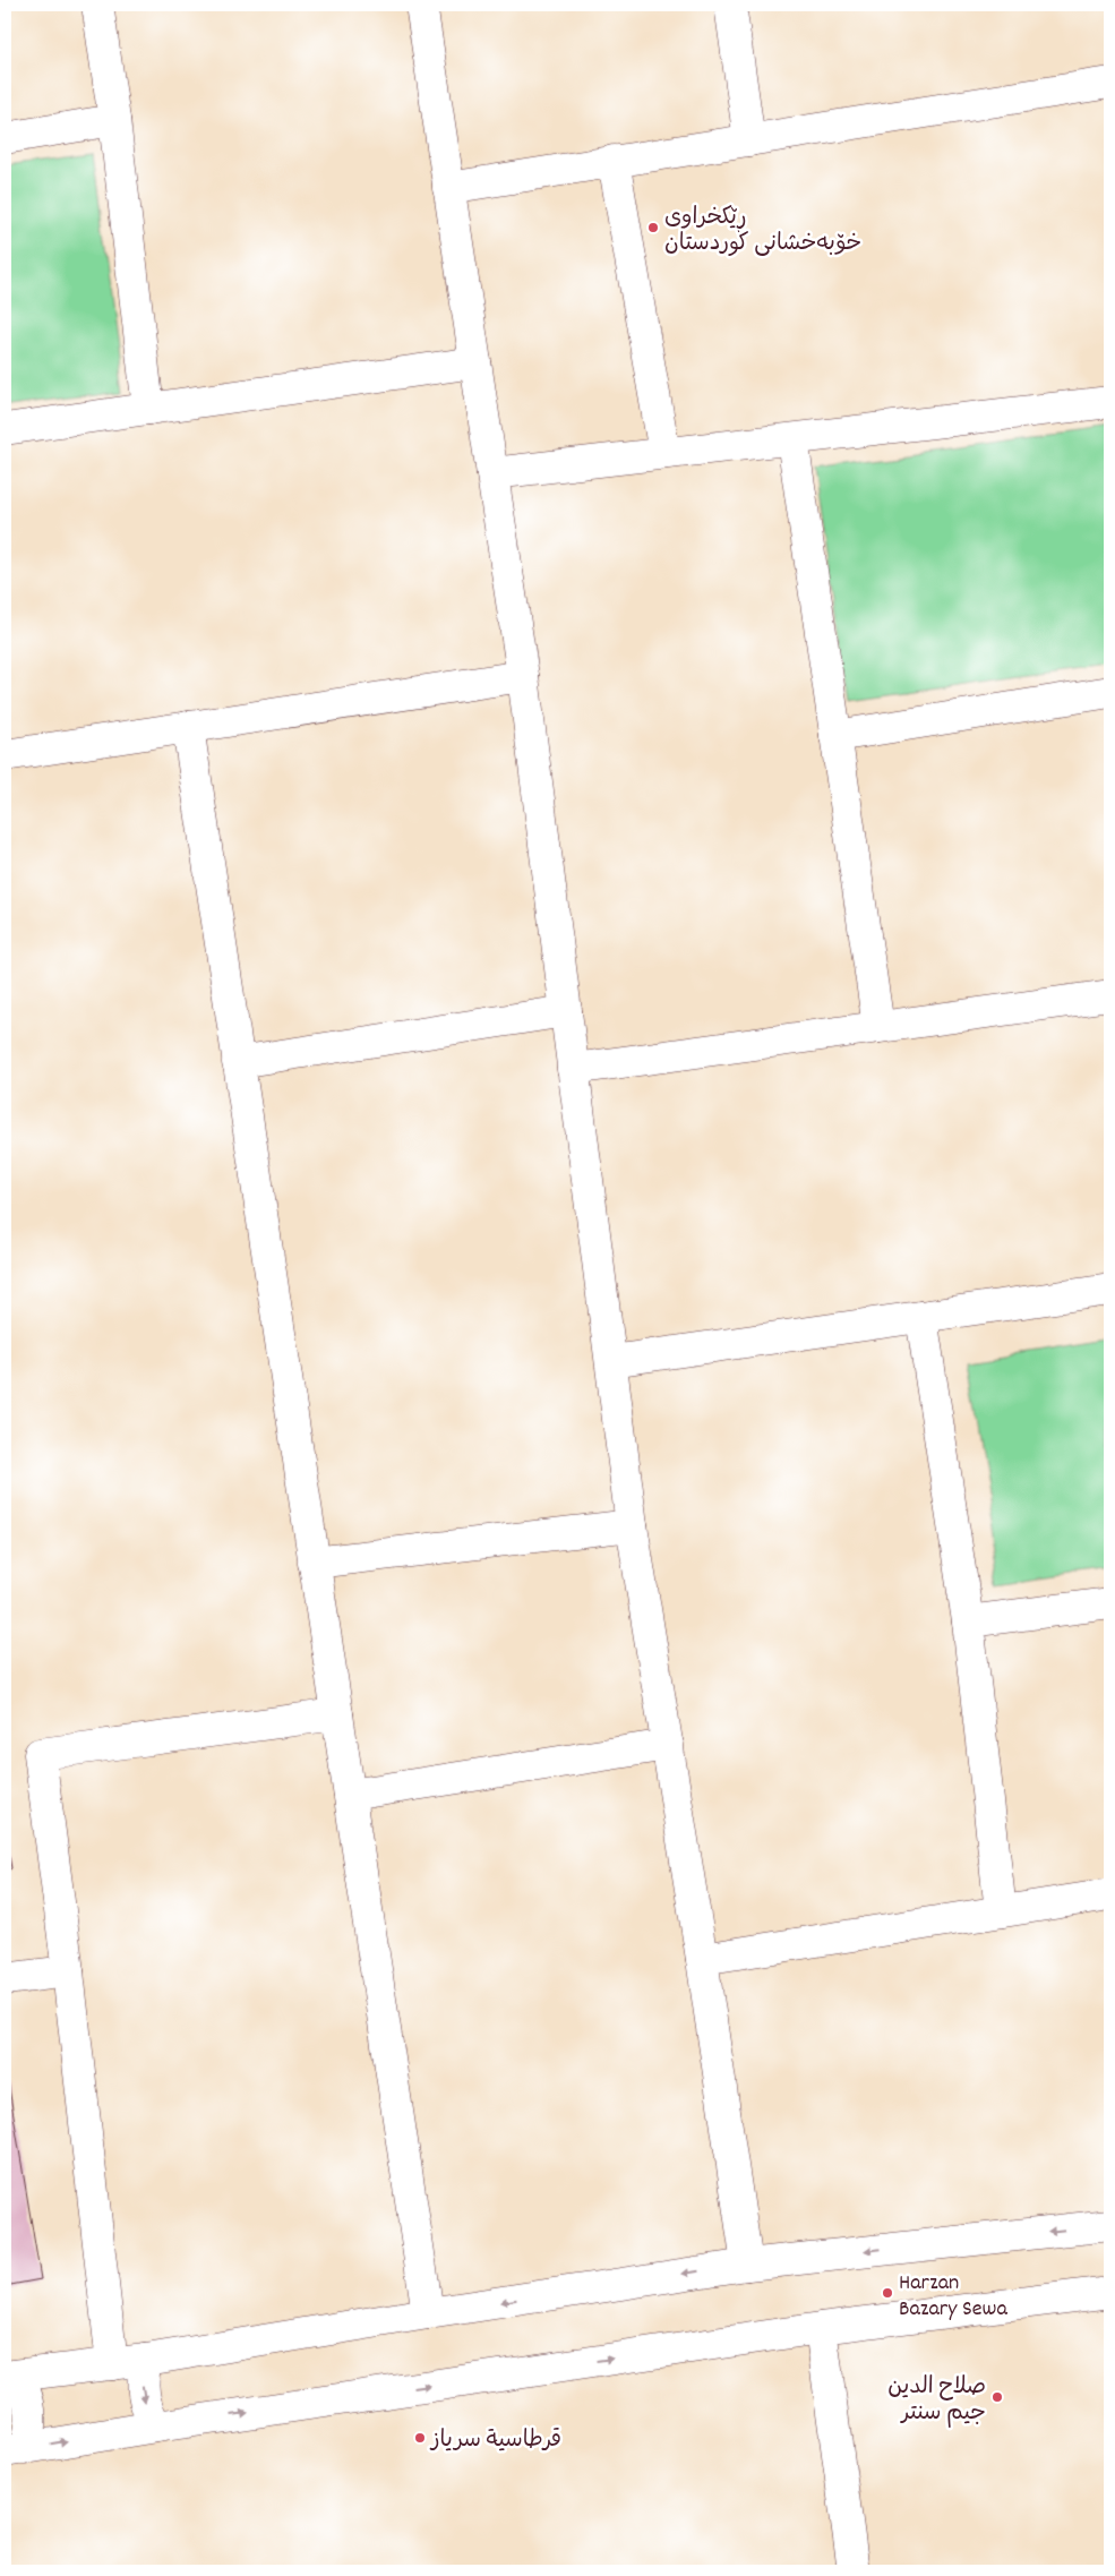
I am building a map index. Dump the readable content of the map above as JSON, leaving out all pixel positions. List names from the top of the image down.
{
  "places": [
    "ڕێکخراوی خۆبەخشانی کوردستان",
    "Harzan Bazary Sewa",
    "صلاح الدين جيم سنتر",
    "قرطاسية سرياز"
  ]
}
